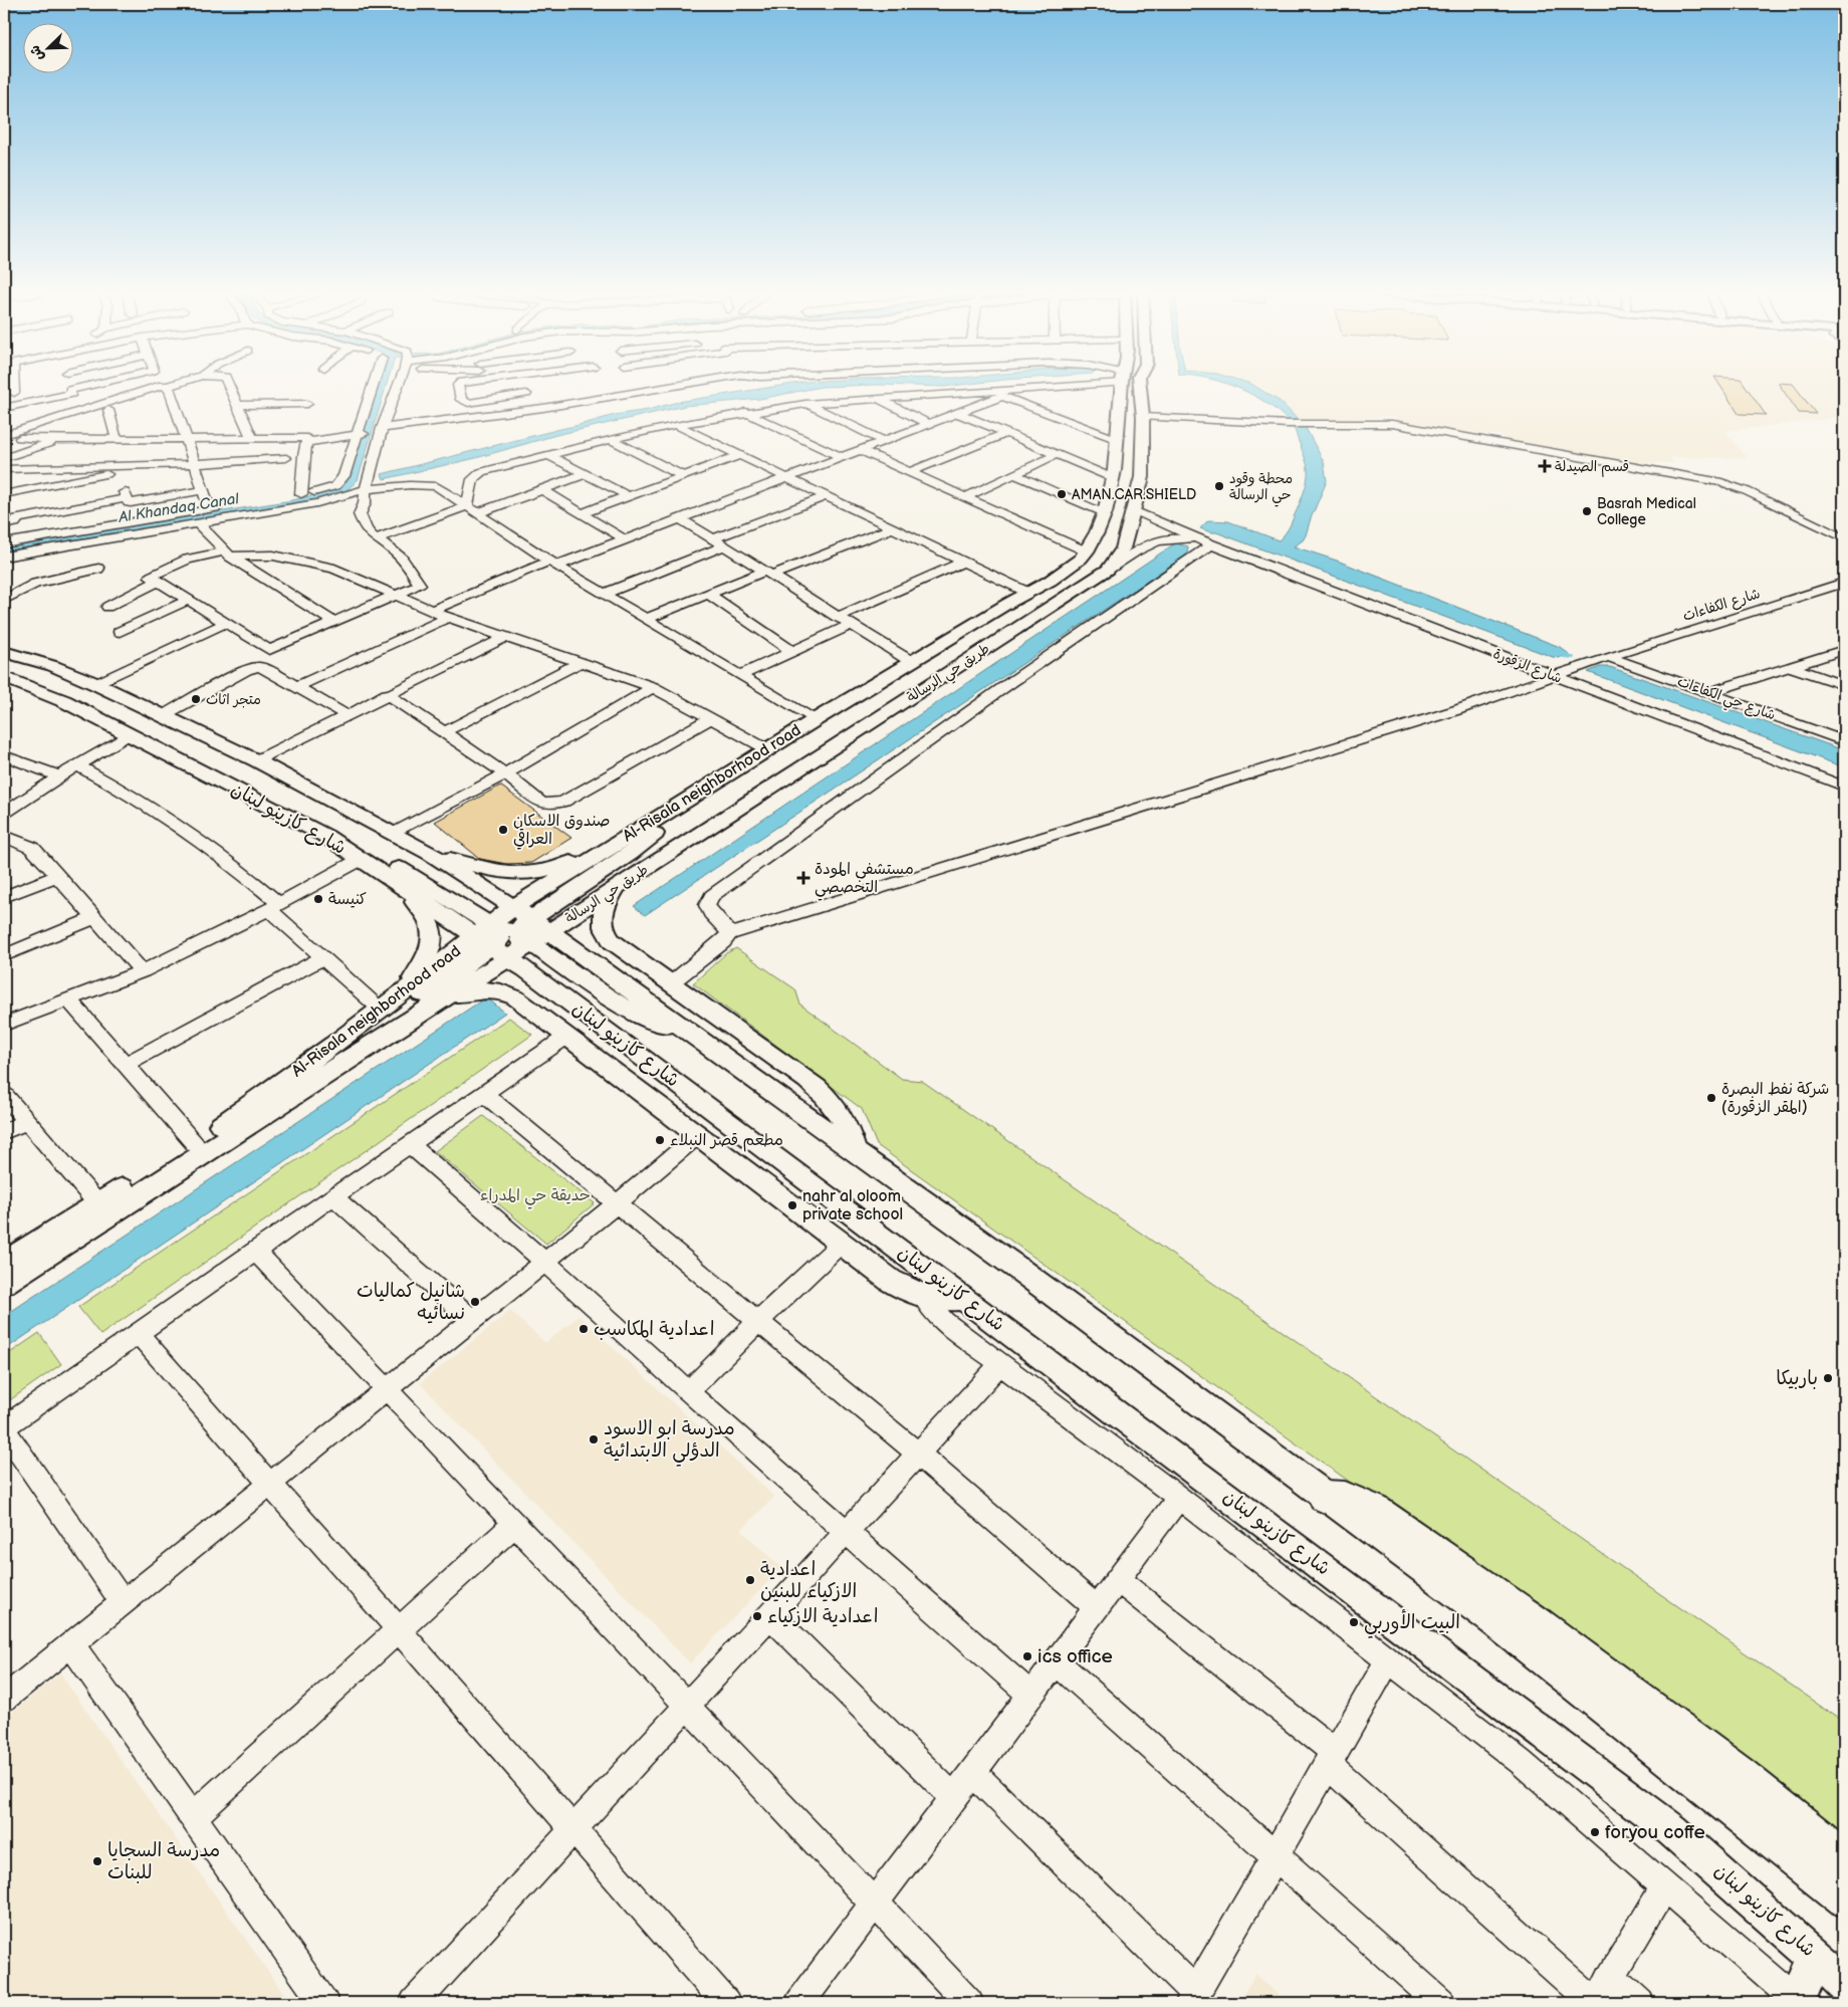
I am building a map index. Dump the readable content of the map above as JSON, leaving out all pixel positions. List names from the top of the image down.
{
  "streets": {
    "main road": ["طريق حي الرسالة", "Al-Risala neighborhood road", "شارع كازينو لبنان"],
    "street": ["شارع الكفاءات", "شارع الزقورة", "شارع حي الكفاءات"]
  },
  "crossings": [
    ["شارع الكفاءات", "شارع الزقورة"],
    ["شارع الكفاءات", "شارع حي الكفاءات"],
    ["شارع الزقورة", "طريق حي الرسالة"],
    ["طريق حي الرسالة", "Al-Risala neighborhood road"],
    ["طريق حي الرسالة", "شارع كازينو لبنان"],
    ["Al-Risala neighborhood road", "شارع كازينو لبنان"]
  ],
  "water": ["Al Khandaq Canal"],
  "parks": ["حديقة حي المدراء"],
  "places": {
    "health": ["قسم الصيدلة", "مستشفى المودة التخصصي"],
    "other": [
      "محطة وقود حي الرسالة",
      "AMAN.CAR.SHIELD",
      "Basrah Medical College",
      "متجر اثاث",
      "صندوق الاسكان العراقي",
      "كنيسة",
      "شركة نفط البصرة (المقر الزقورة)",
      "مطعم قصر النبلاء",
      "nahr al oloom private school",
      "شانيل كماليات نسائيه",
      "اعدادية المكاسب",
      "باربيكا",
      "مدرسة ابو الاسود الدؤلي الابتدائية",
      "اعدادية الازكياء للبنين",
      "اعدادية الازكياء",
      "البيت الأوربي",
      "ics office",
      "foryou coffe",
      "مدرسة السجايا للبنات"
    ]
  },
  "north": "bottom left"
}
